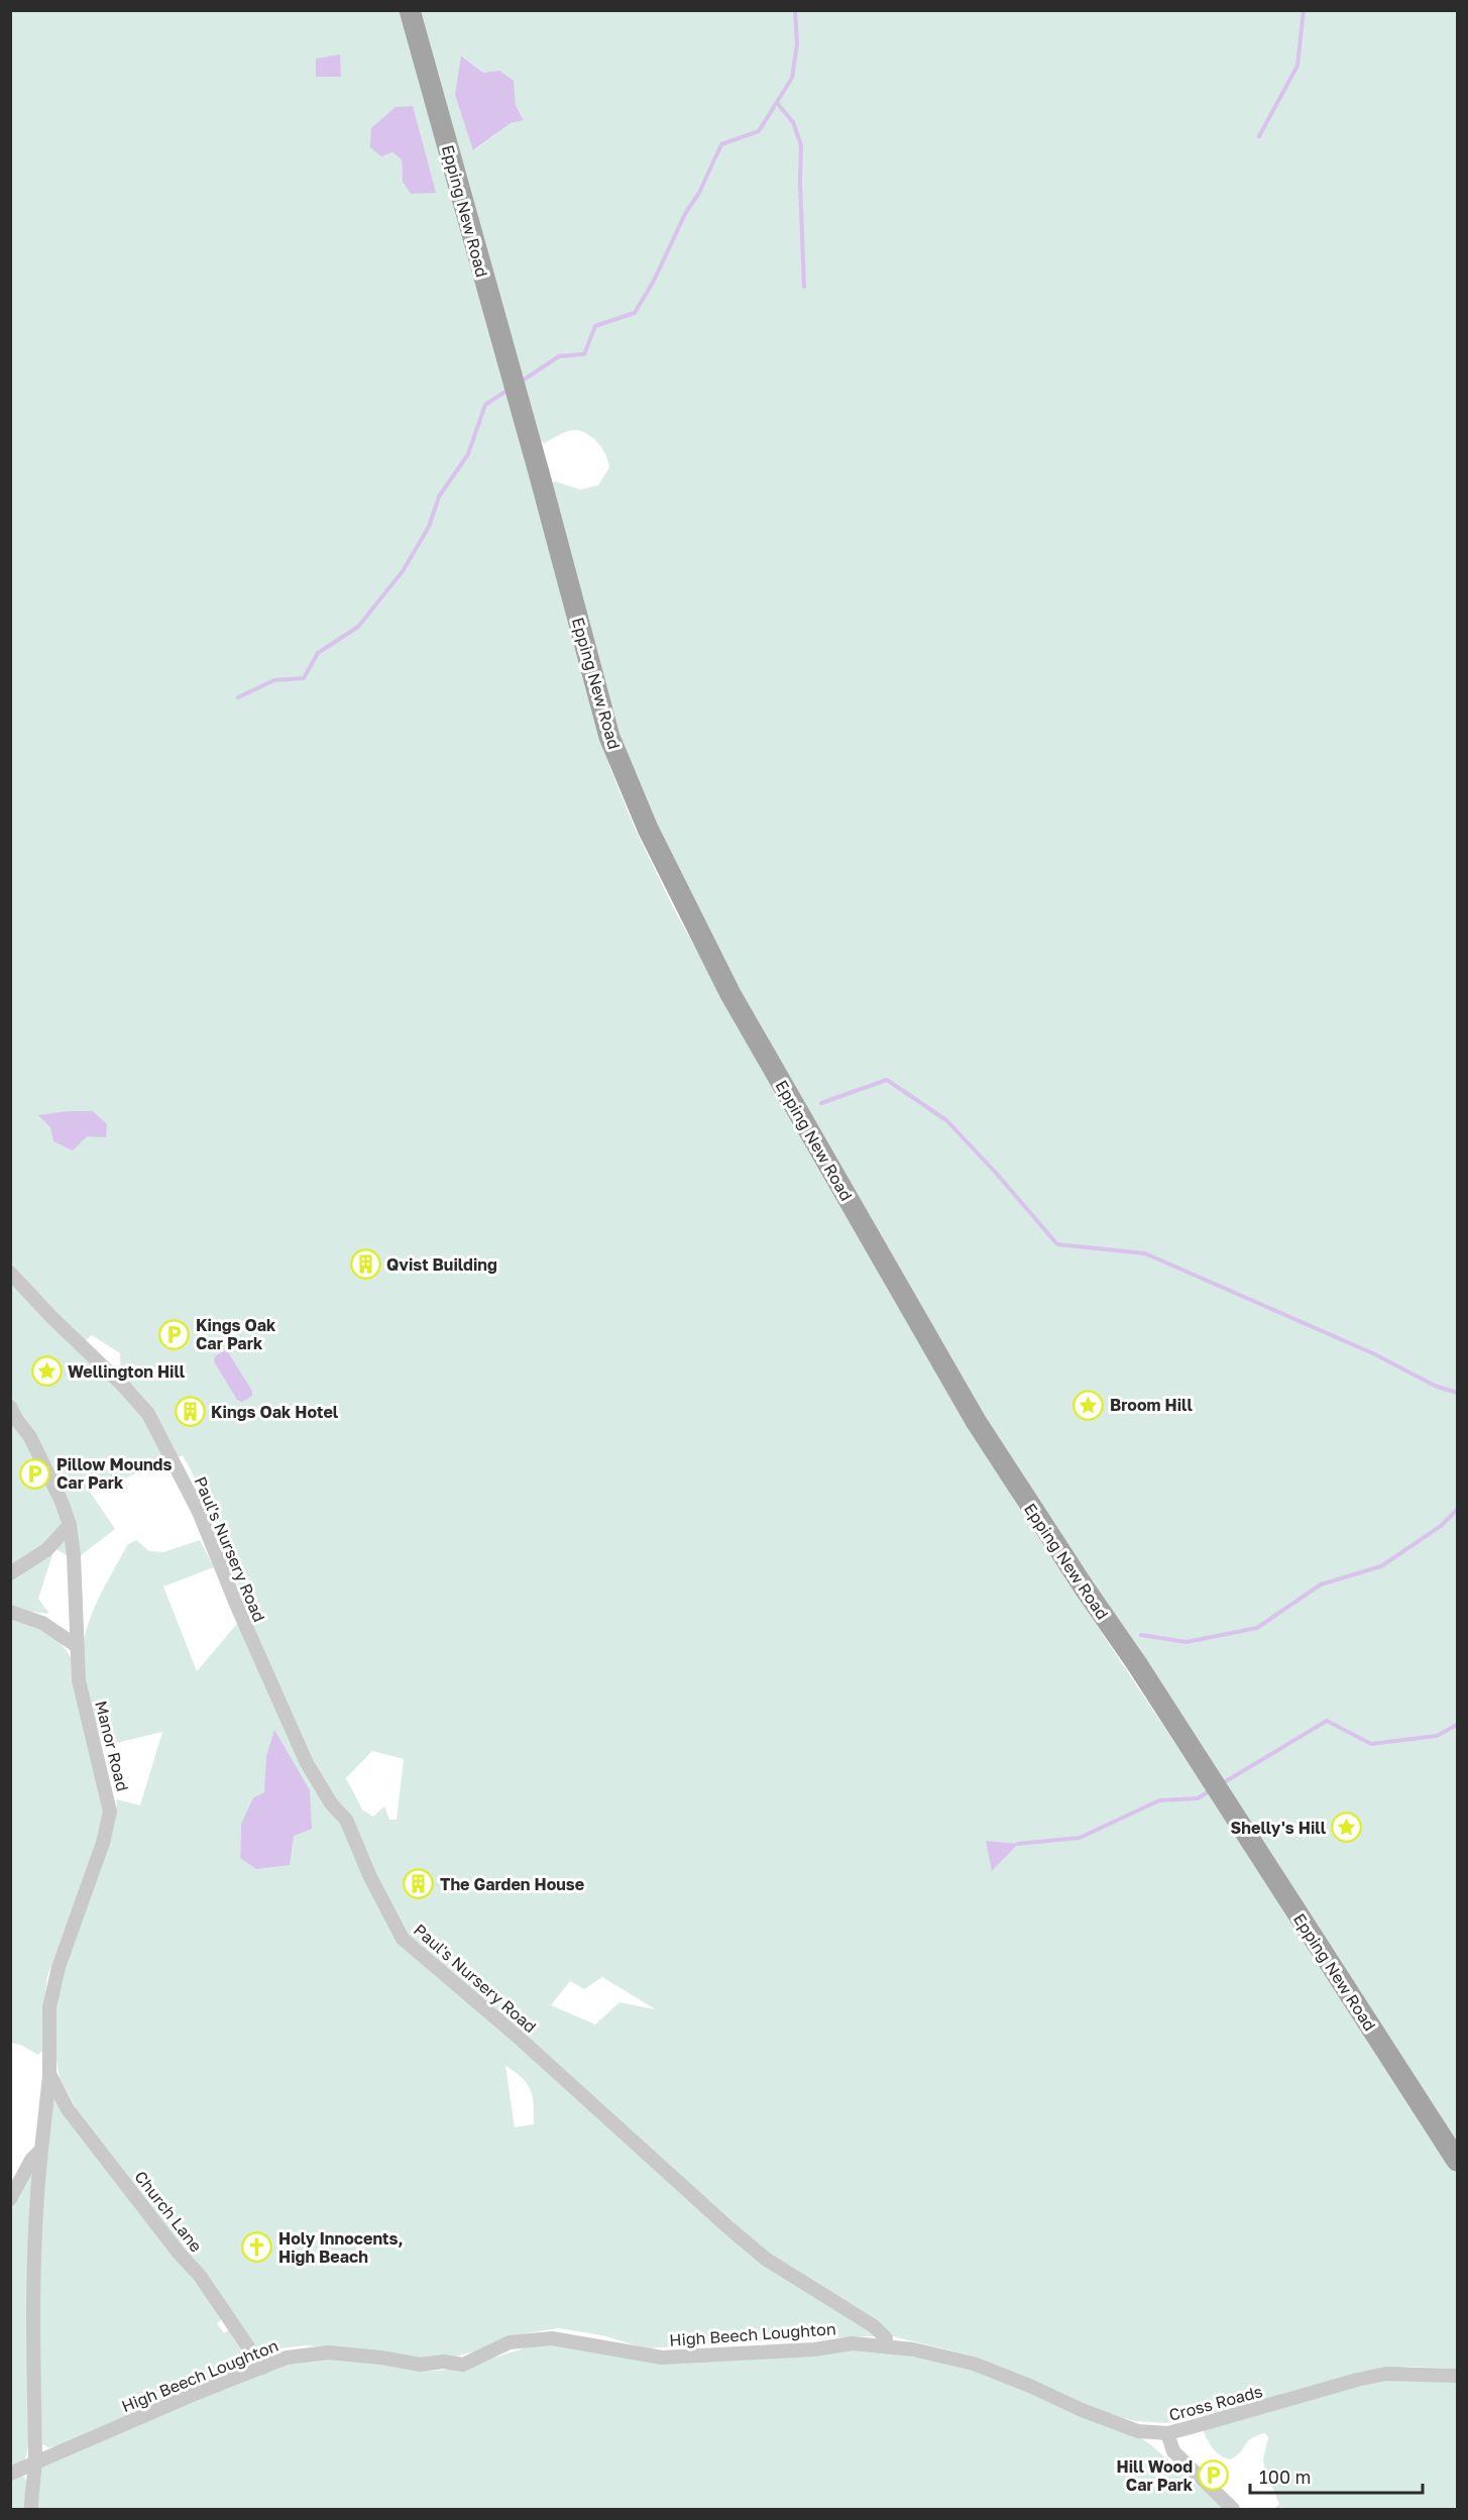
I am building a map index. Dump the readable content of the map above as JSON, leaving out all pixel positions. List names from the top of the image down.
{
  "streets": {
    "main road": ["Epping New Road"],
    "street": [
      "Paul's Nursery Road",
      "Manor Road",
      "Church Lane",
      "High Beech Loughton",
      "Cross Roads"
    ]
  },
  "crossings": [
    ["Paul's Nursery Road", "High Beech Loughton"],
    ["Paul's Nursery Road", "Cross Roads"],
    ["Manor Road", "Church Lane"],
    ["Church Lane", "High Beech Loughton"],
    ["High Beech Loughton", "Cross Roads"]
  ],
  "places": {
    "building": ["Qvist Building", "Kings Oak Hotel", "The Garden House"],
    "parking": ["Kings Oak Car Park", "Pillow Mounds Car Park", "Hill Wood Car Park"],
    "place": ["Wellington Hill", "Broom Hill", "Shelly's Hill"],
    "church": ["Holy Innocents, High Beach"]
  },
  "scale_bar": "100 m"
}
